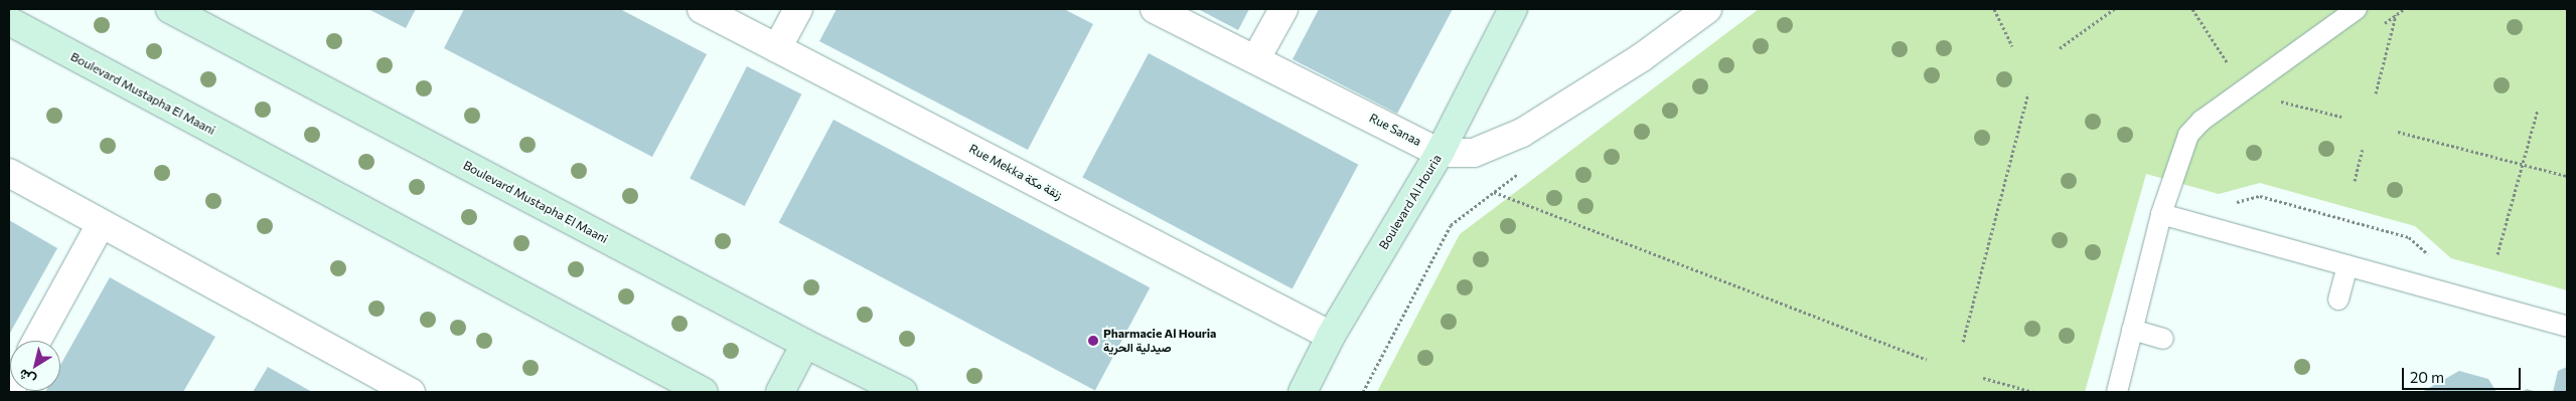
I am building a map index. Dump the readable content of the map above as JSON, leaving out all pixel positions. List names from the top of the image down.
{
  "streets": {
    "street": [
      "Boulevard Mustapha El Maani",
      "Rue Sanaa",
      "Rue Mekka زنقة مكة",
      "Boulevard Al Houria"
    ]
  },
  "crossings": [
    ["Rue Sanaa", "Boulevard Al Houria"],
    ["Rue Mekka زنقة مكة", "Boulevard Al Houria"]
  ],
  "places": ["Pharmacie Al Houria صيدلية الحرية"],
  "scale_bar": "20 m",
  "north": "bottom left"
}
